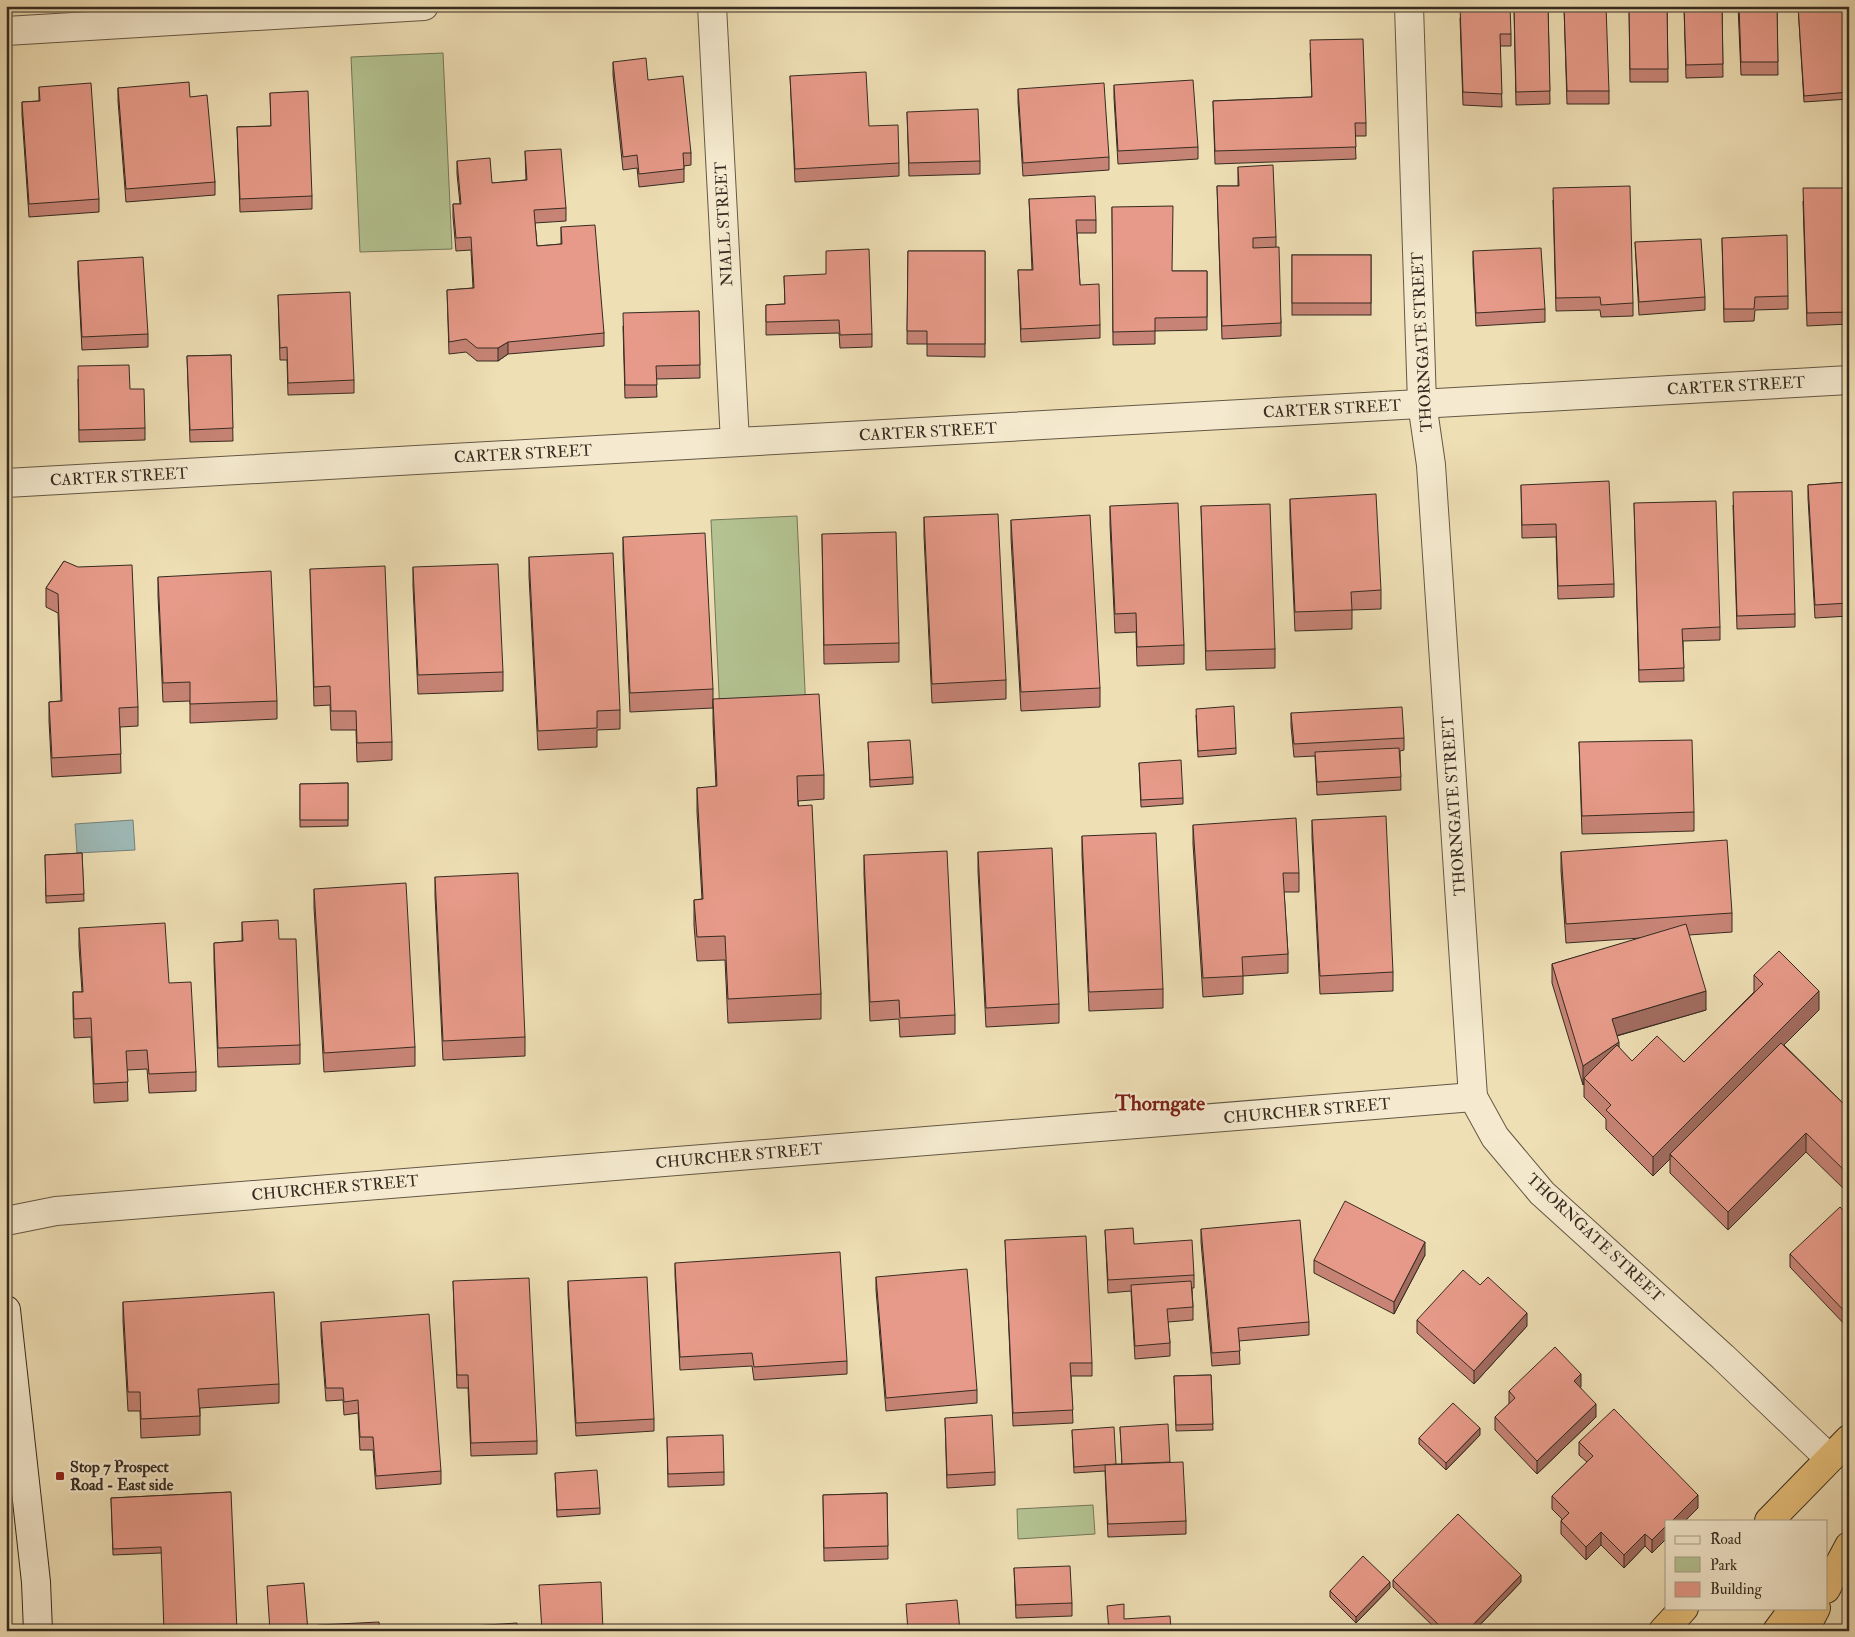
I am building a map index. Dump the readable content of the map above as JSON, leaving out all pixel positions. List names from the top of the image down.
{
  "streets": {
    "street": [
      "NIALL STREET",
      "THORNGATE STREET",
      "CARTER STREET",
      "CHURCHER STREET"
    ]
  },
  "crossings": [
    ["NIALL STREET", "CARTER STREET"],
    ["THORNGATE STREET", "CARTER STREET"],
    ["THORNGATE STREET", "CHURCHER STREET"]
  ],
  "districts": ["Thorngate"],
  "places": {
    "transit": ["Stop 7 Prospect Road - East side"]
  },
  "legend": ["Road", "Park", "Building"]
}
